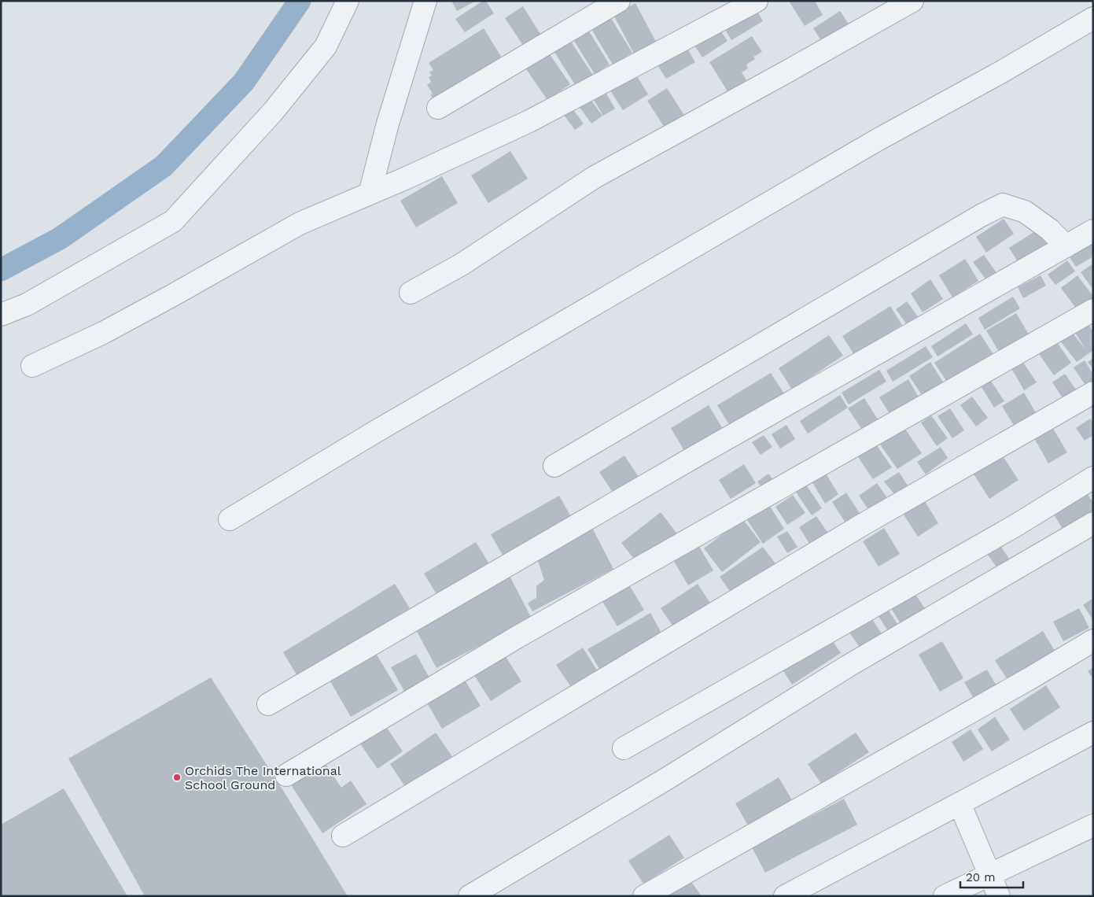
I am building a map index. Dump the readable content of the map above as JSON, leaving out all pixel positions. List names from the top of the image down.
{
  "places": ["Orchids The International School Ground"],
  "scale_bar": "20 m"
}
